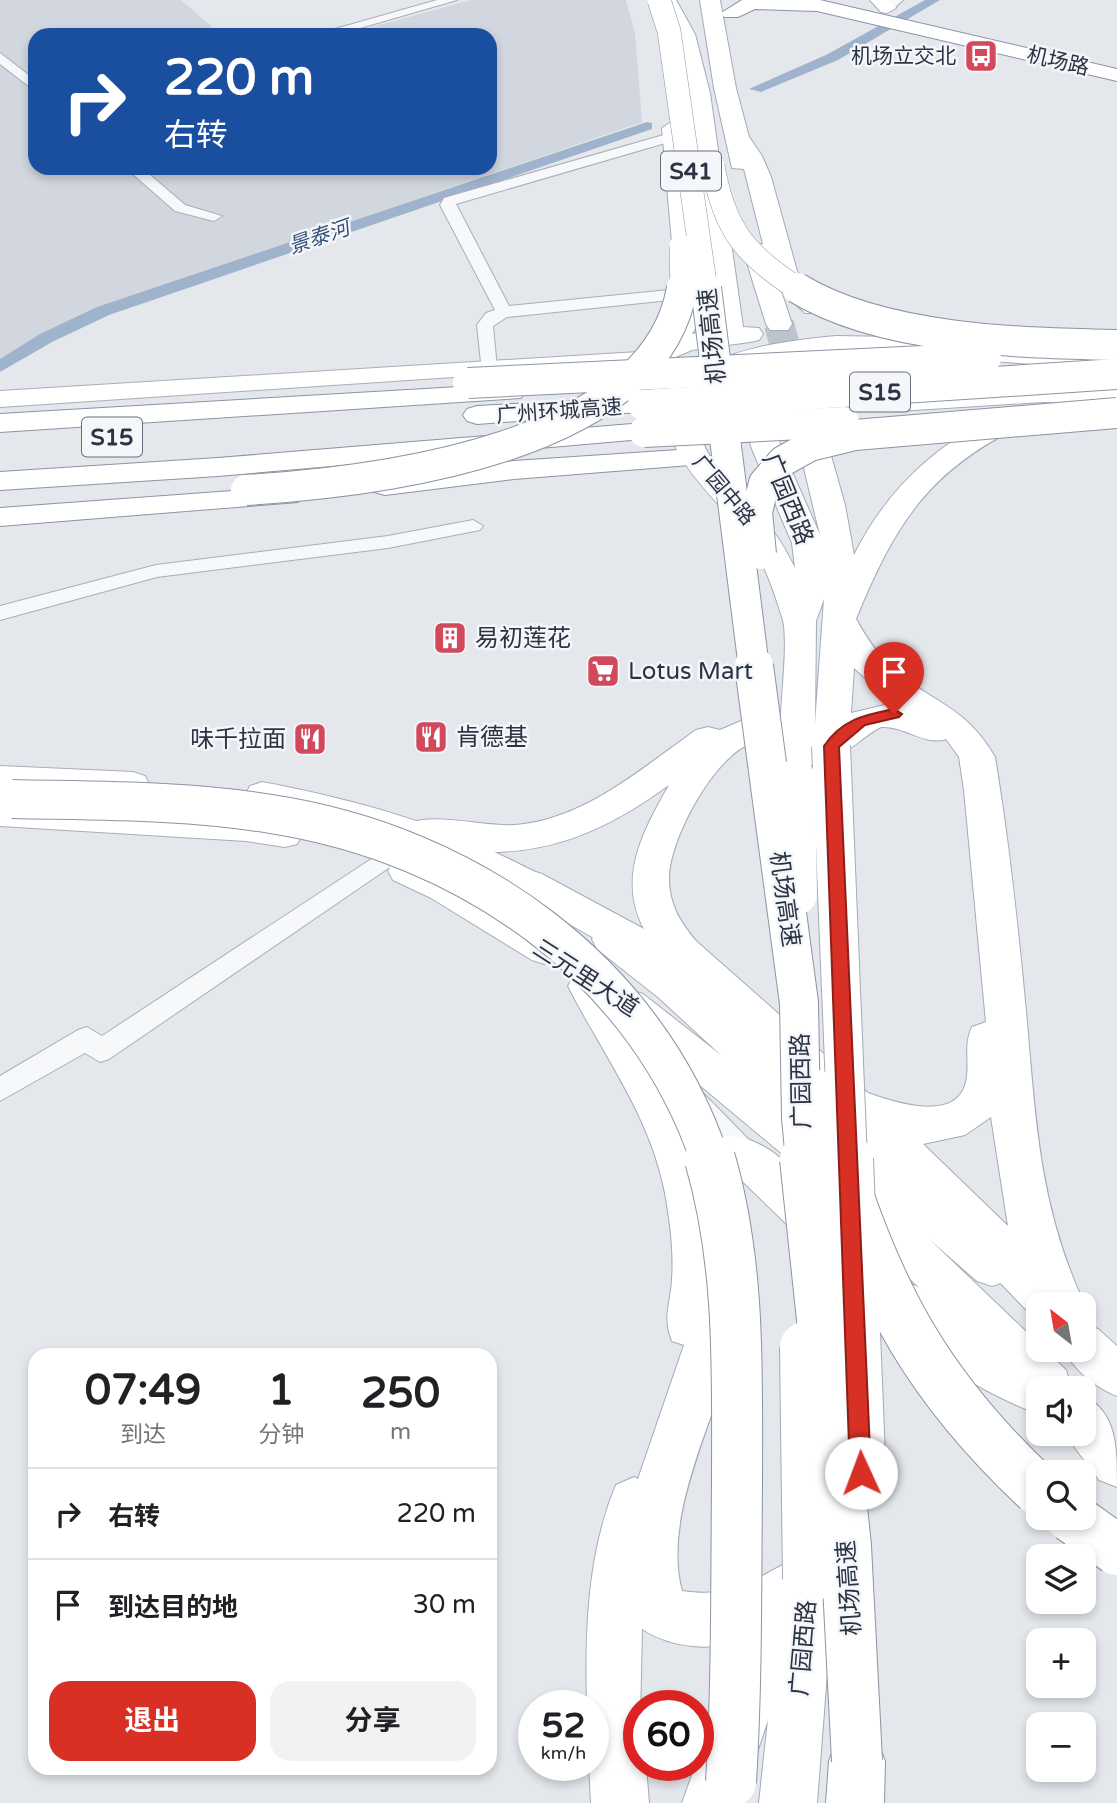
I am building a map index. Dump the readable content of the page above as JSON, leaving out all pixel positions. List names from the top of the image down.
{
  "streets": {
    "main road": [
      "机场路",
      "S41",
      "机场高速",
      "S15",
      "广州环城高速",
      "广园中路",
      "广园西路",
      "三元里大道"
    ]
  },
  "crossings": [
    ["广园中路", "广园西路"]
  ],
  "water": ["景泰河"],
  "places": {
    "bus stop": ["机场立交北"],
    "building": ["易初莲花"],
    "supermarket": ["Lotus Mart"],
    "restaurant": ["肯德基", "味千拉面"]
  },
  "north": "top left",
  "page": {
    "turn": ["220 m", "右转"],
    "map_buttons": ["+", "−"],
    "eta": [
      "07:49",
      "到达",
      "1",
      "分钟",
      "250",
      "m"
    ],
    "list": [
      {
        "name": "右转",
        "value": "220 m"
      },
      {
        "name": "到达目的地",
        "value": "30 m"
      }
    ],
    "buttons": ["退出", "分享"],
    "speed": "52 km/h",
    "limit": "60"
  }
}
